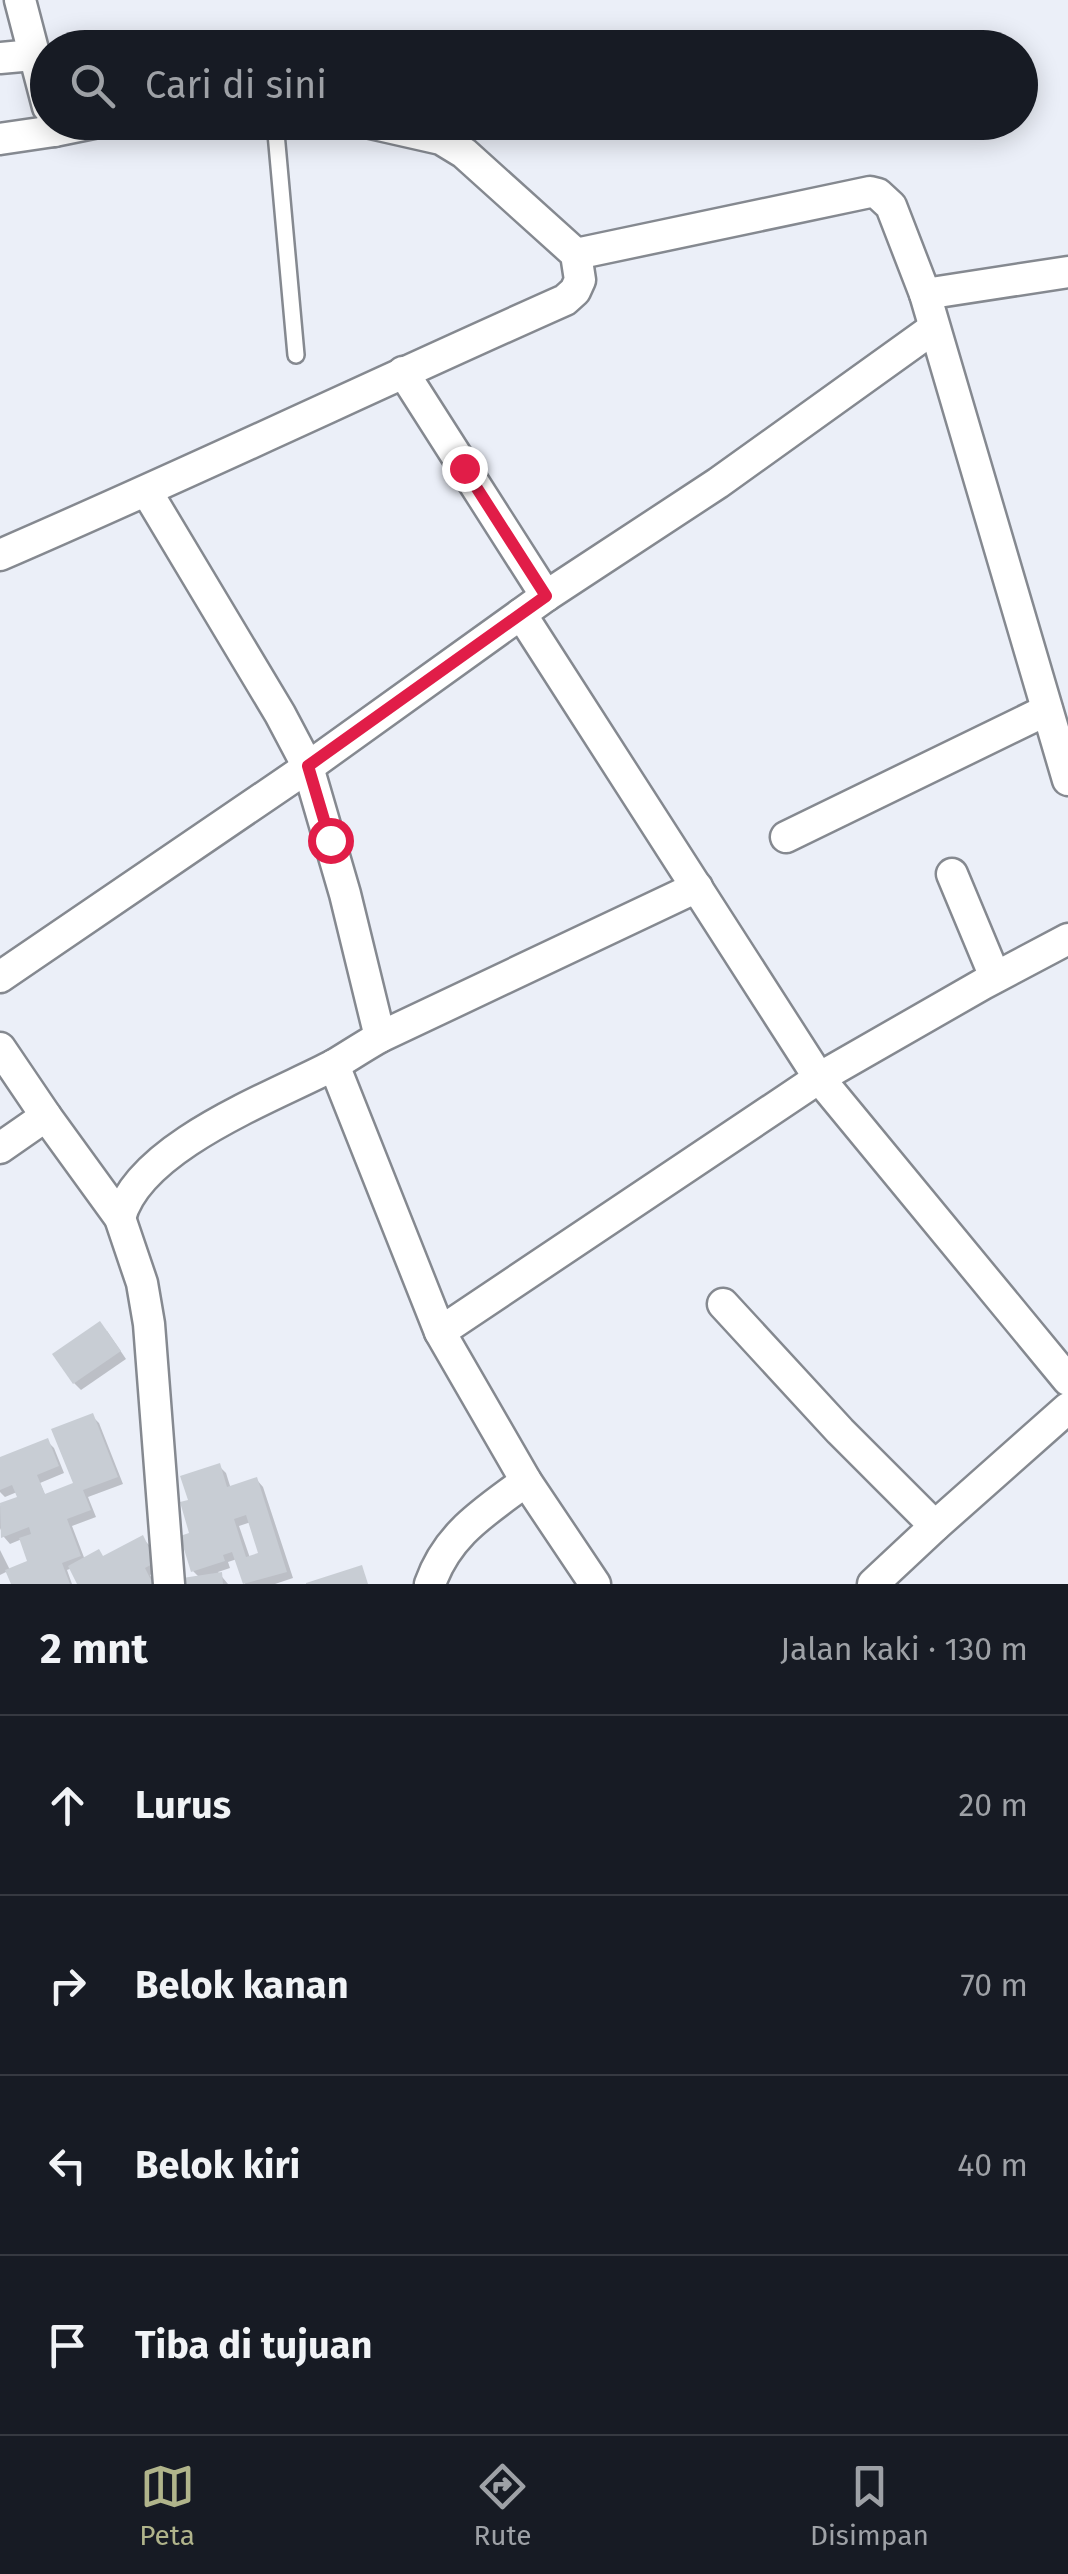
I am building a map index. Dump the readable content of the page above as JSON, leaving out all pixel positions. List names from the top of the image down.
{
  "page": {
    "search": "Cari di sini",
    "heading": ["2 mnt", "Jalan kaki · 130 m"],
    "list": [
      ["Lurus", "20 m"],
      ["Belok kanan", "70 m"],
      ["Belok kiri", "40 m"],
      "Tiba di tujuan"
    ],
    "nav": ["Peta", "Rute", "Disimpan"]
  }
}
